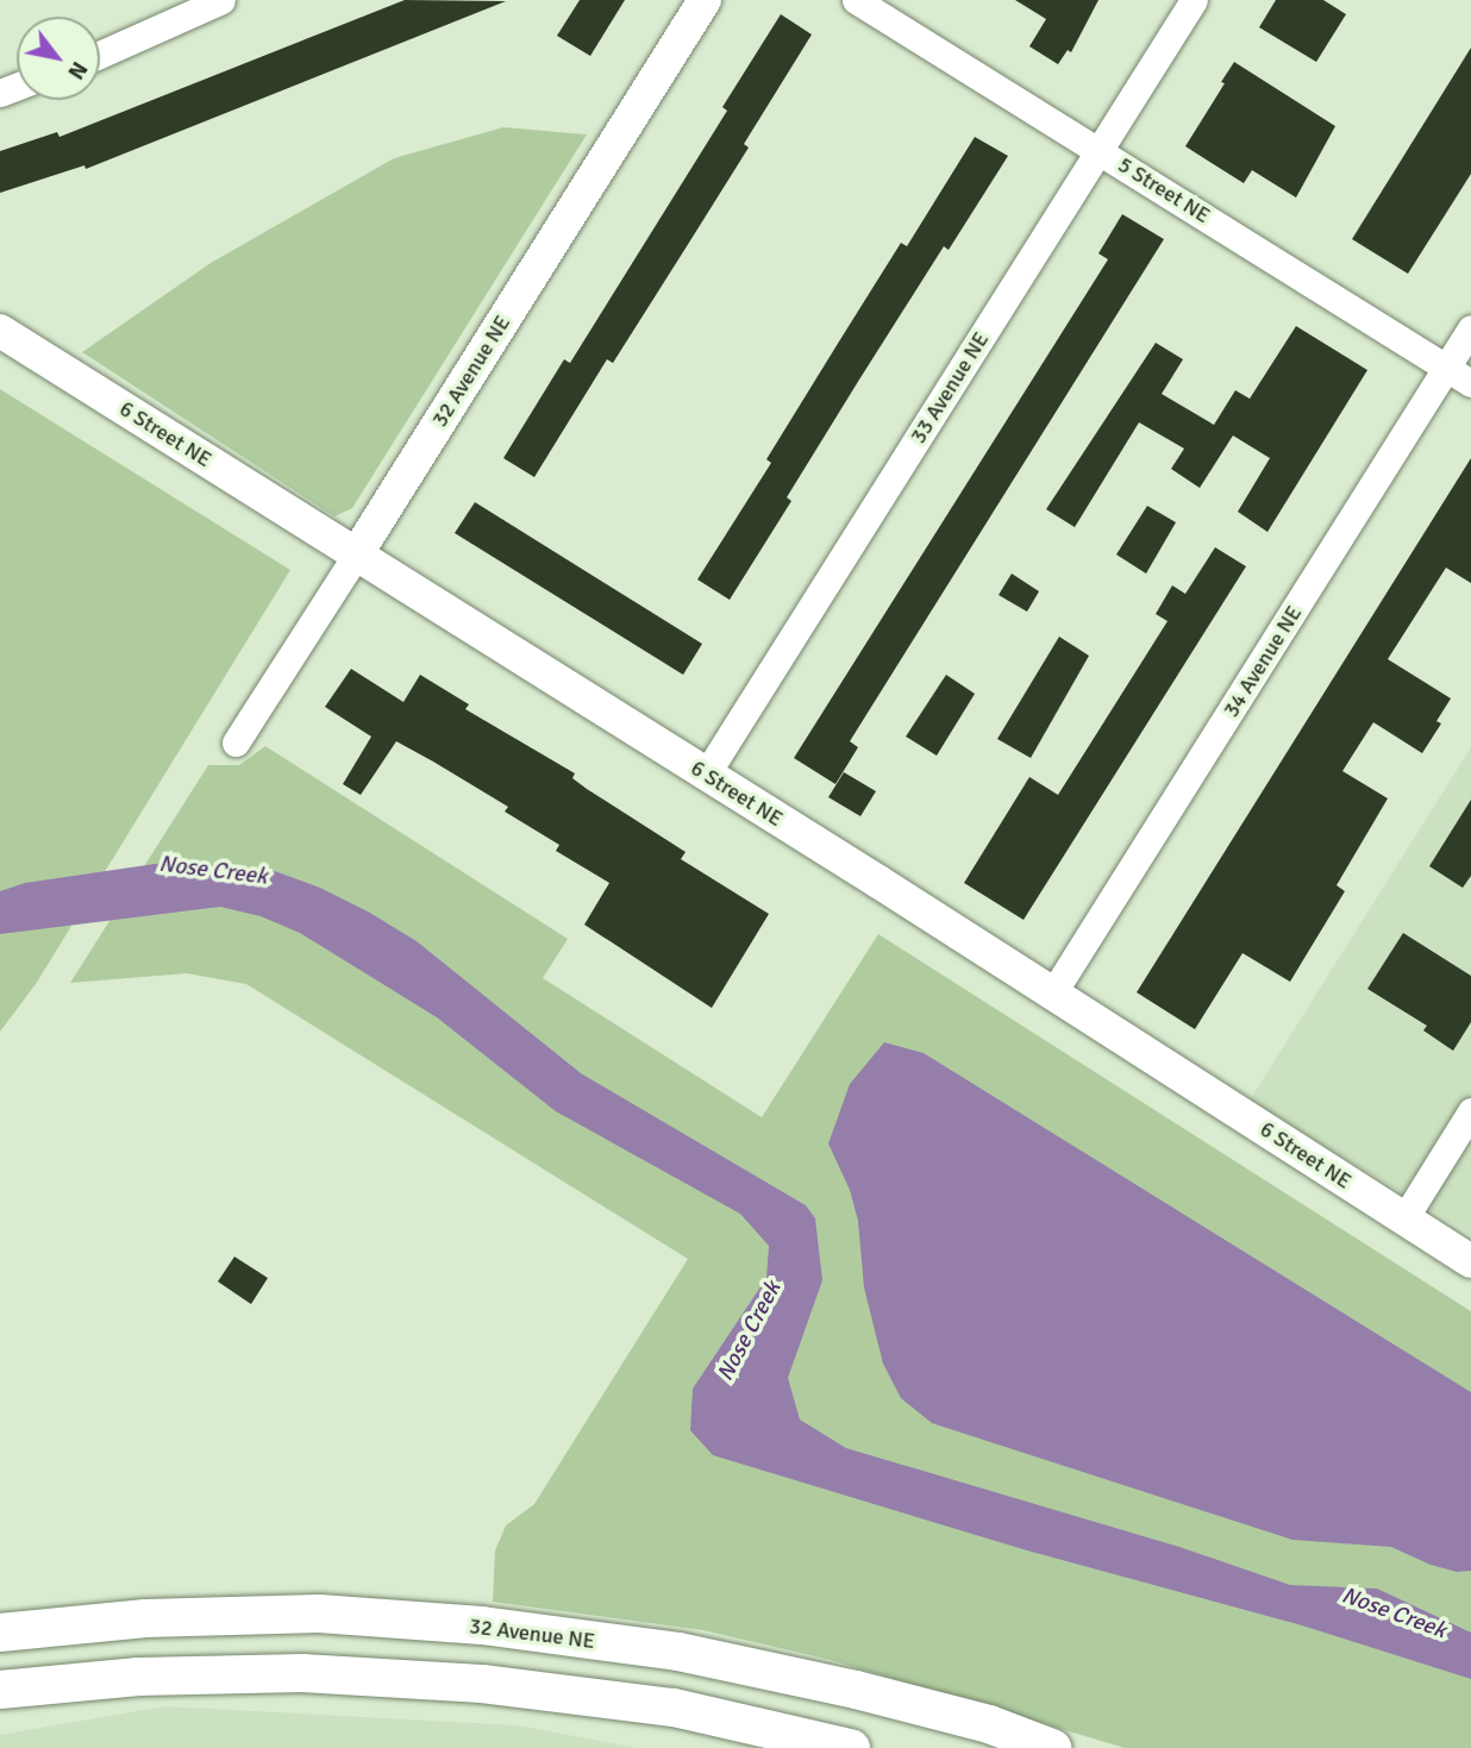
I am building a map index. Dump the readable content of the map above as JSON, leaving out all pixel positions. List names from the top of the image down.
{
  "streets": {
    "main road": ["32 Avenue NE"],
    "street": [
      "5 Street NE",
      "33 Avenue NE",
      "6 Street NE",
      "34 Avenue NE"
    ]
  },
  "crossings": [
    ["5 Street NE", "33 Avenue NE"],
    ["5 Street NE", "34 Avenue NE"],
    ["32 Avenue NE", "6 Street NE"],
    ["33 Avenue NE", "6 Street NE"],
    ["6 Street NE", "34 Avenue NE"]
  ],
  "water": ["Nose Creek"],
  "north": "bottom right"
}
